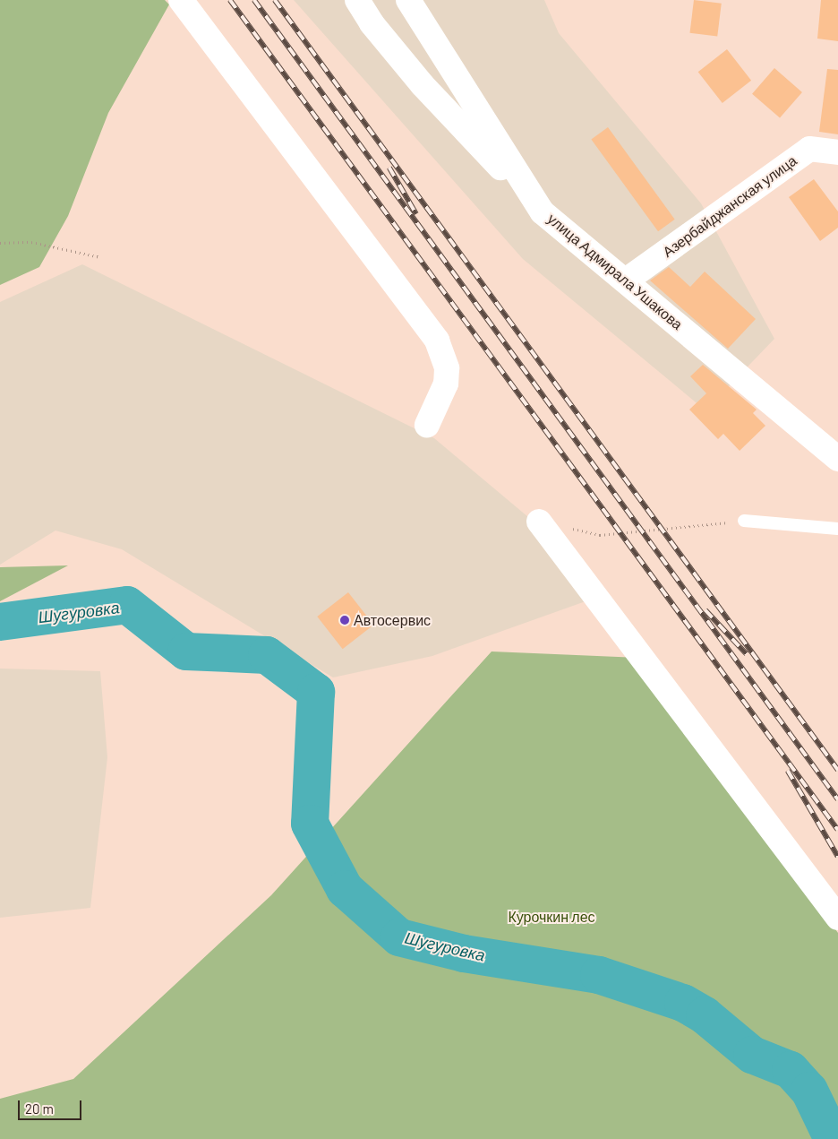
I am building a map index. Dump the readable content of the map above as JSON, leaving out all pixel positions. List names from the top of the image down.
{
  "streets": {
    "street": ["Азербайджанская улица", "улица Адмирала Ушакова"]
  },
  "crossings": [
    ["Азербайджанская улица", "улица Адмирала Ушакова"]
  ],
  "water": ["Шугуровка"],
  "parks": ["Курочкин лес"],
  "places": ["Автосервис"],
  "scale_bar": "20 m"
}
